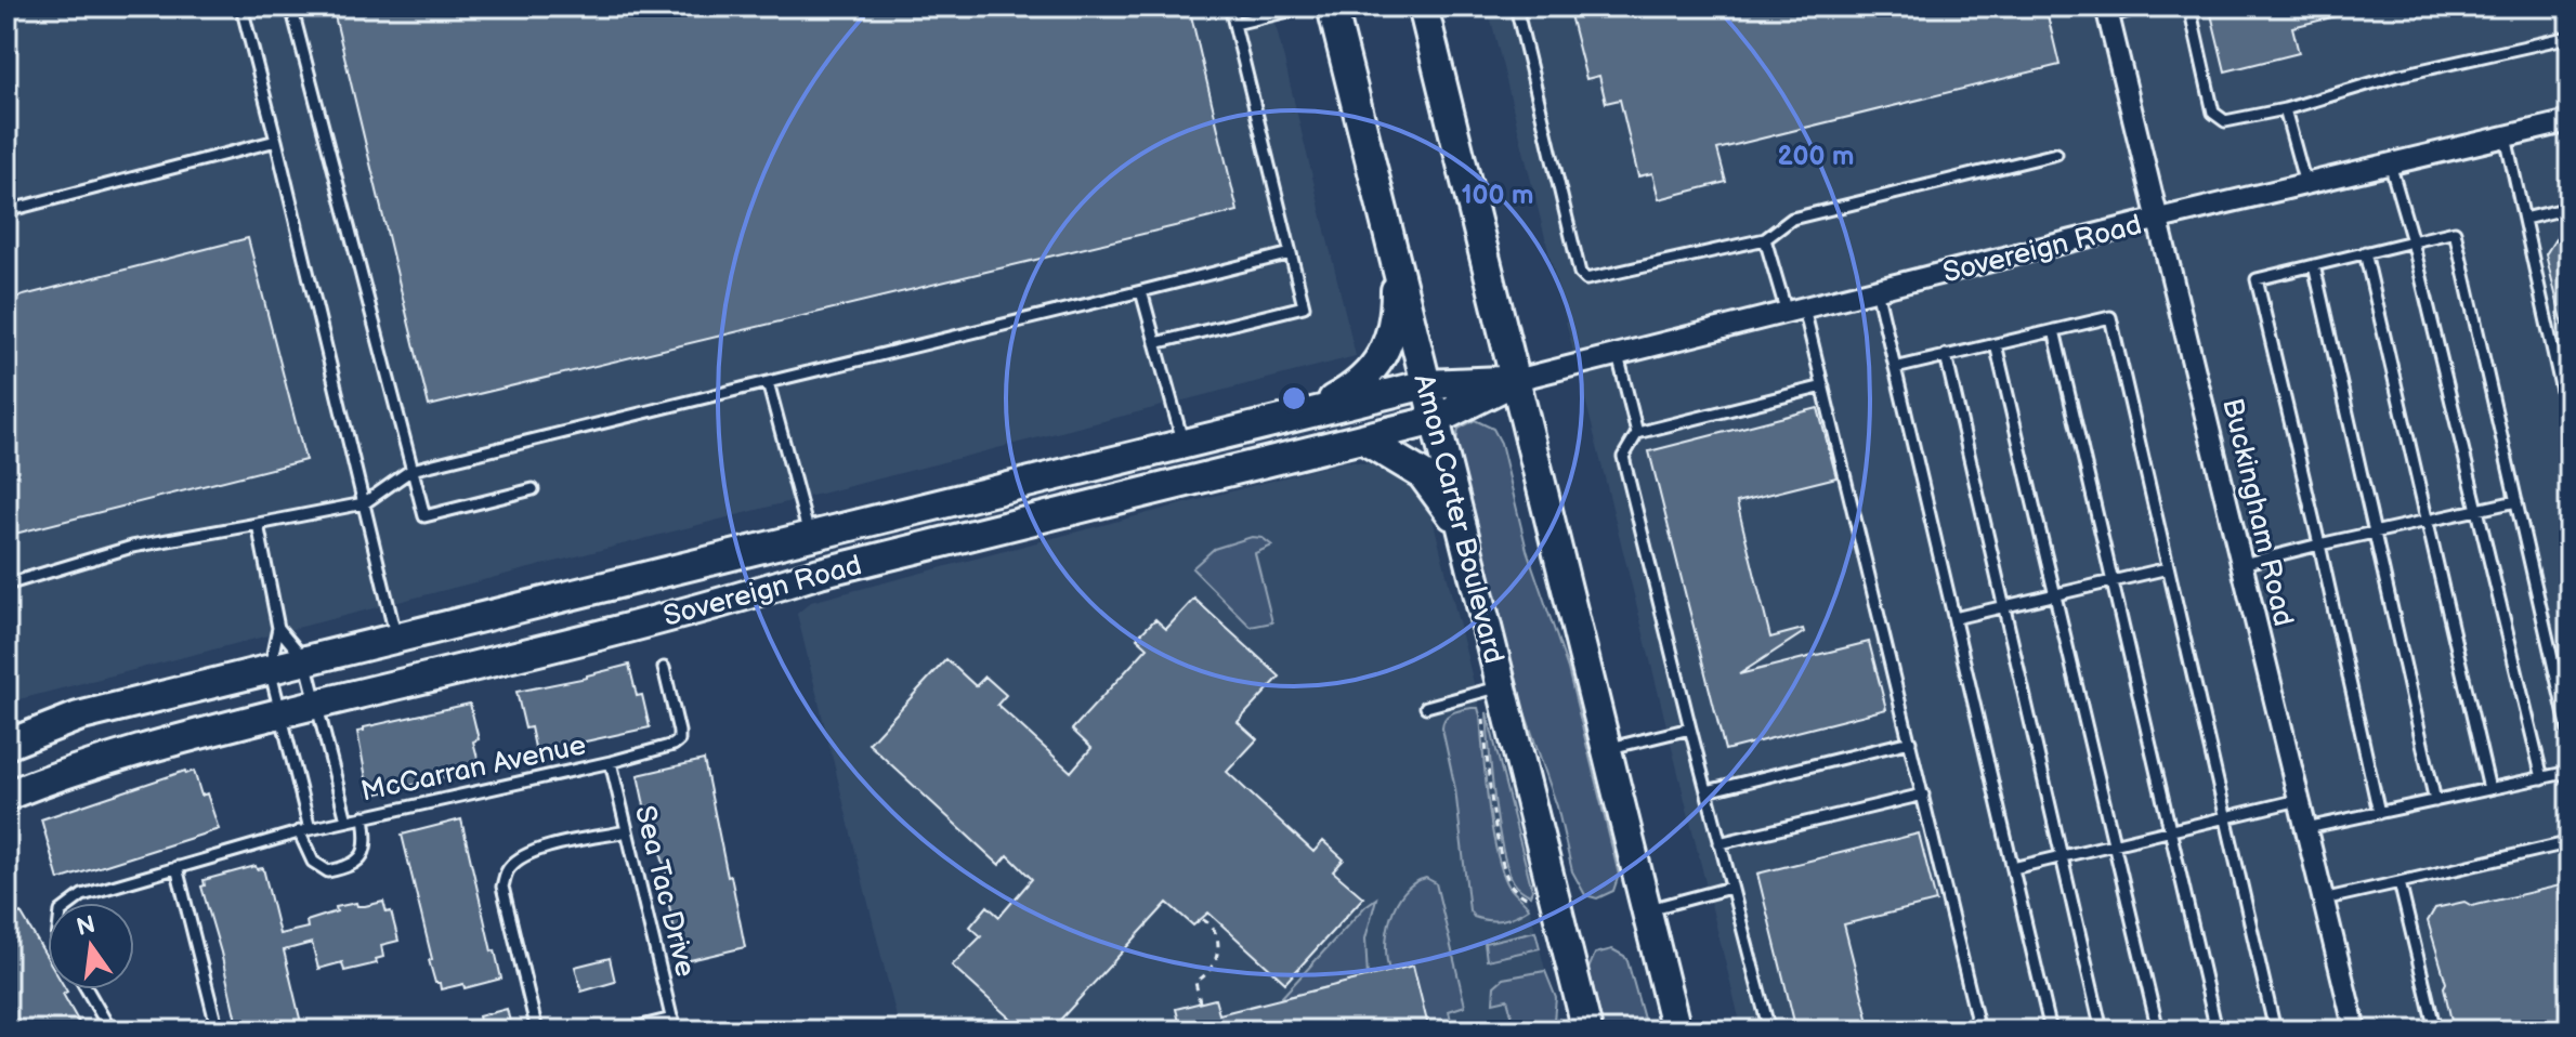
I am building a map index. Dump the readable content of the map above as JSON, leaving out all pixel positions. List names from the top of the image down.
{
  "streets": {
    "street": ["Sovereign Road", "Buckingham Road", "Amon Carter Boulevard"],
    "lane": ["McCarran Avenue", "Sea Tac Drive"]
  },
  "crossings": [
    ["Sovereign Road", "Buckingham Road"],
    ["Sovereign Road", "Amon Carter Boulevard"],
    ["Sovereign Road", "McCarran Avenue"],
    ["McCarran Avenue", "Sea Tac Drive"]
  ],
  "north": "top",
  "rings": ["200 m", "100 m"]
}
